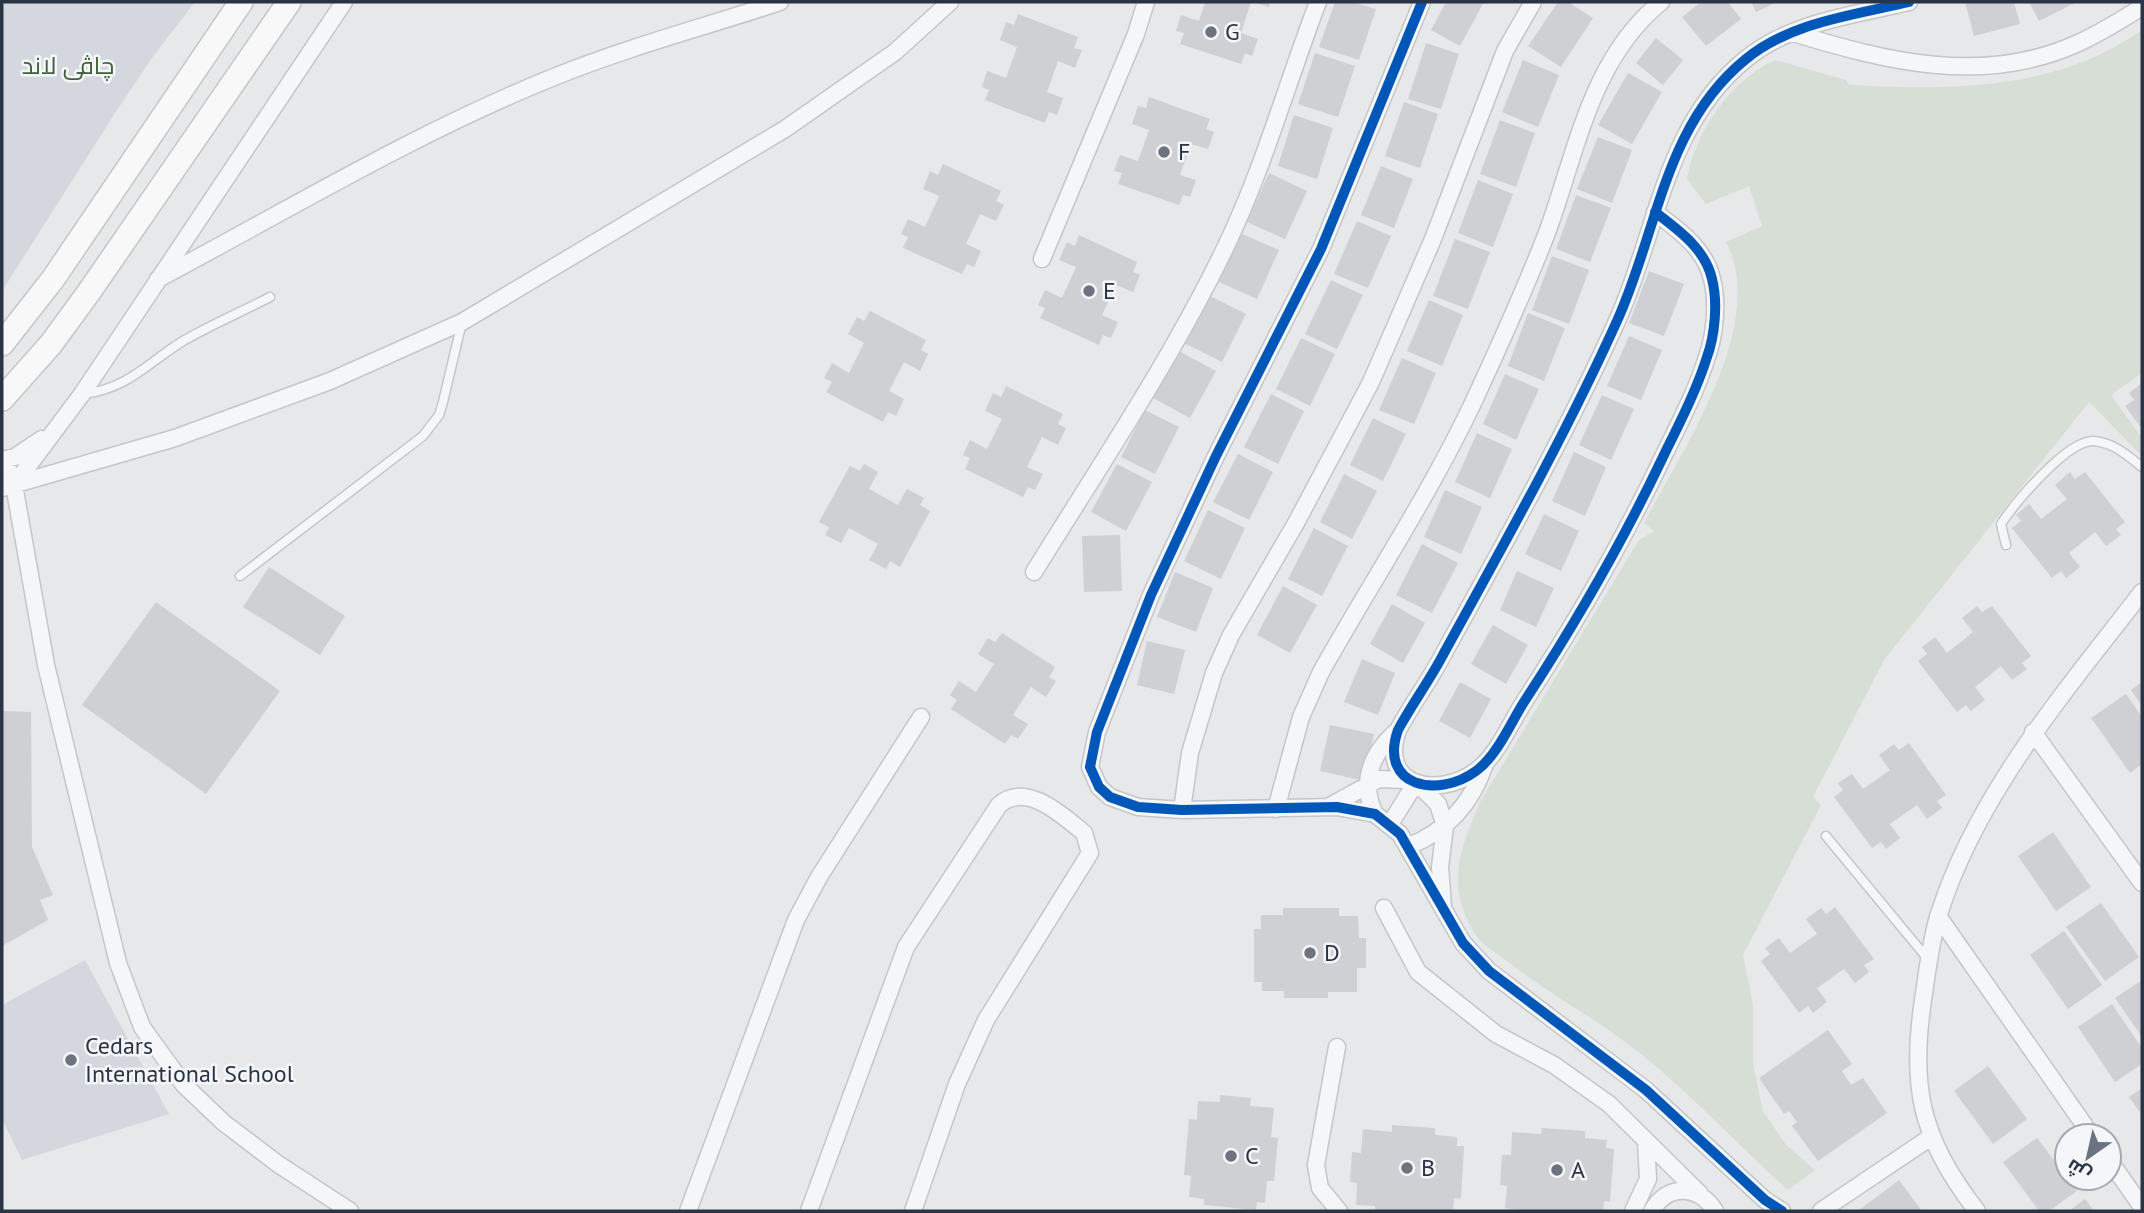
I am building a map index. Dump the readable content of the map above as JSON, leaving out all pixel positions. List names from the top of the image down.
{
  "parks": ["چاڤی لاند"],
  "places": [
    "G",
    "F",
    "E",
    "D",
    "Cedars International School",
    "C",
    "B",
    "A"
  ],
  "north": "bottom left"
}
